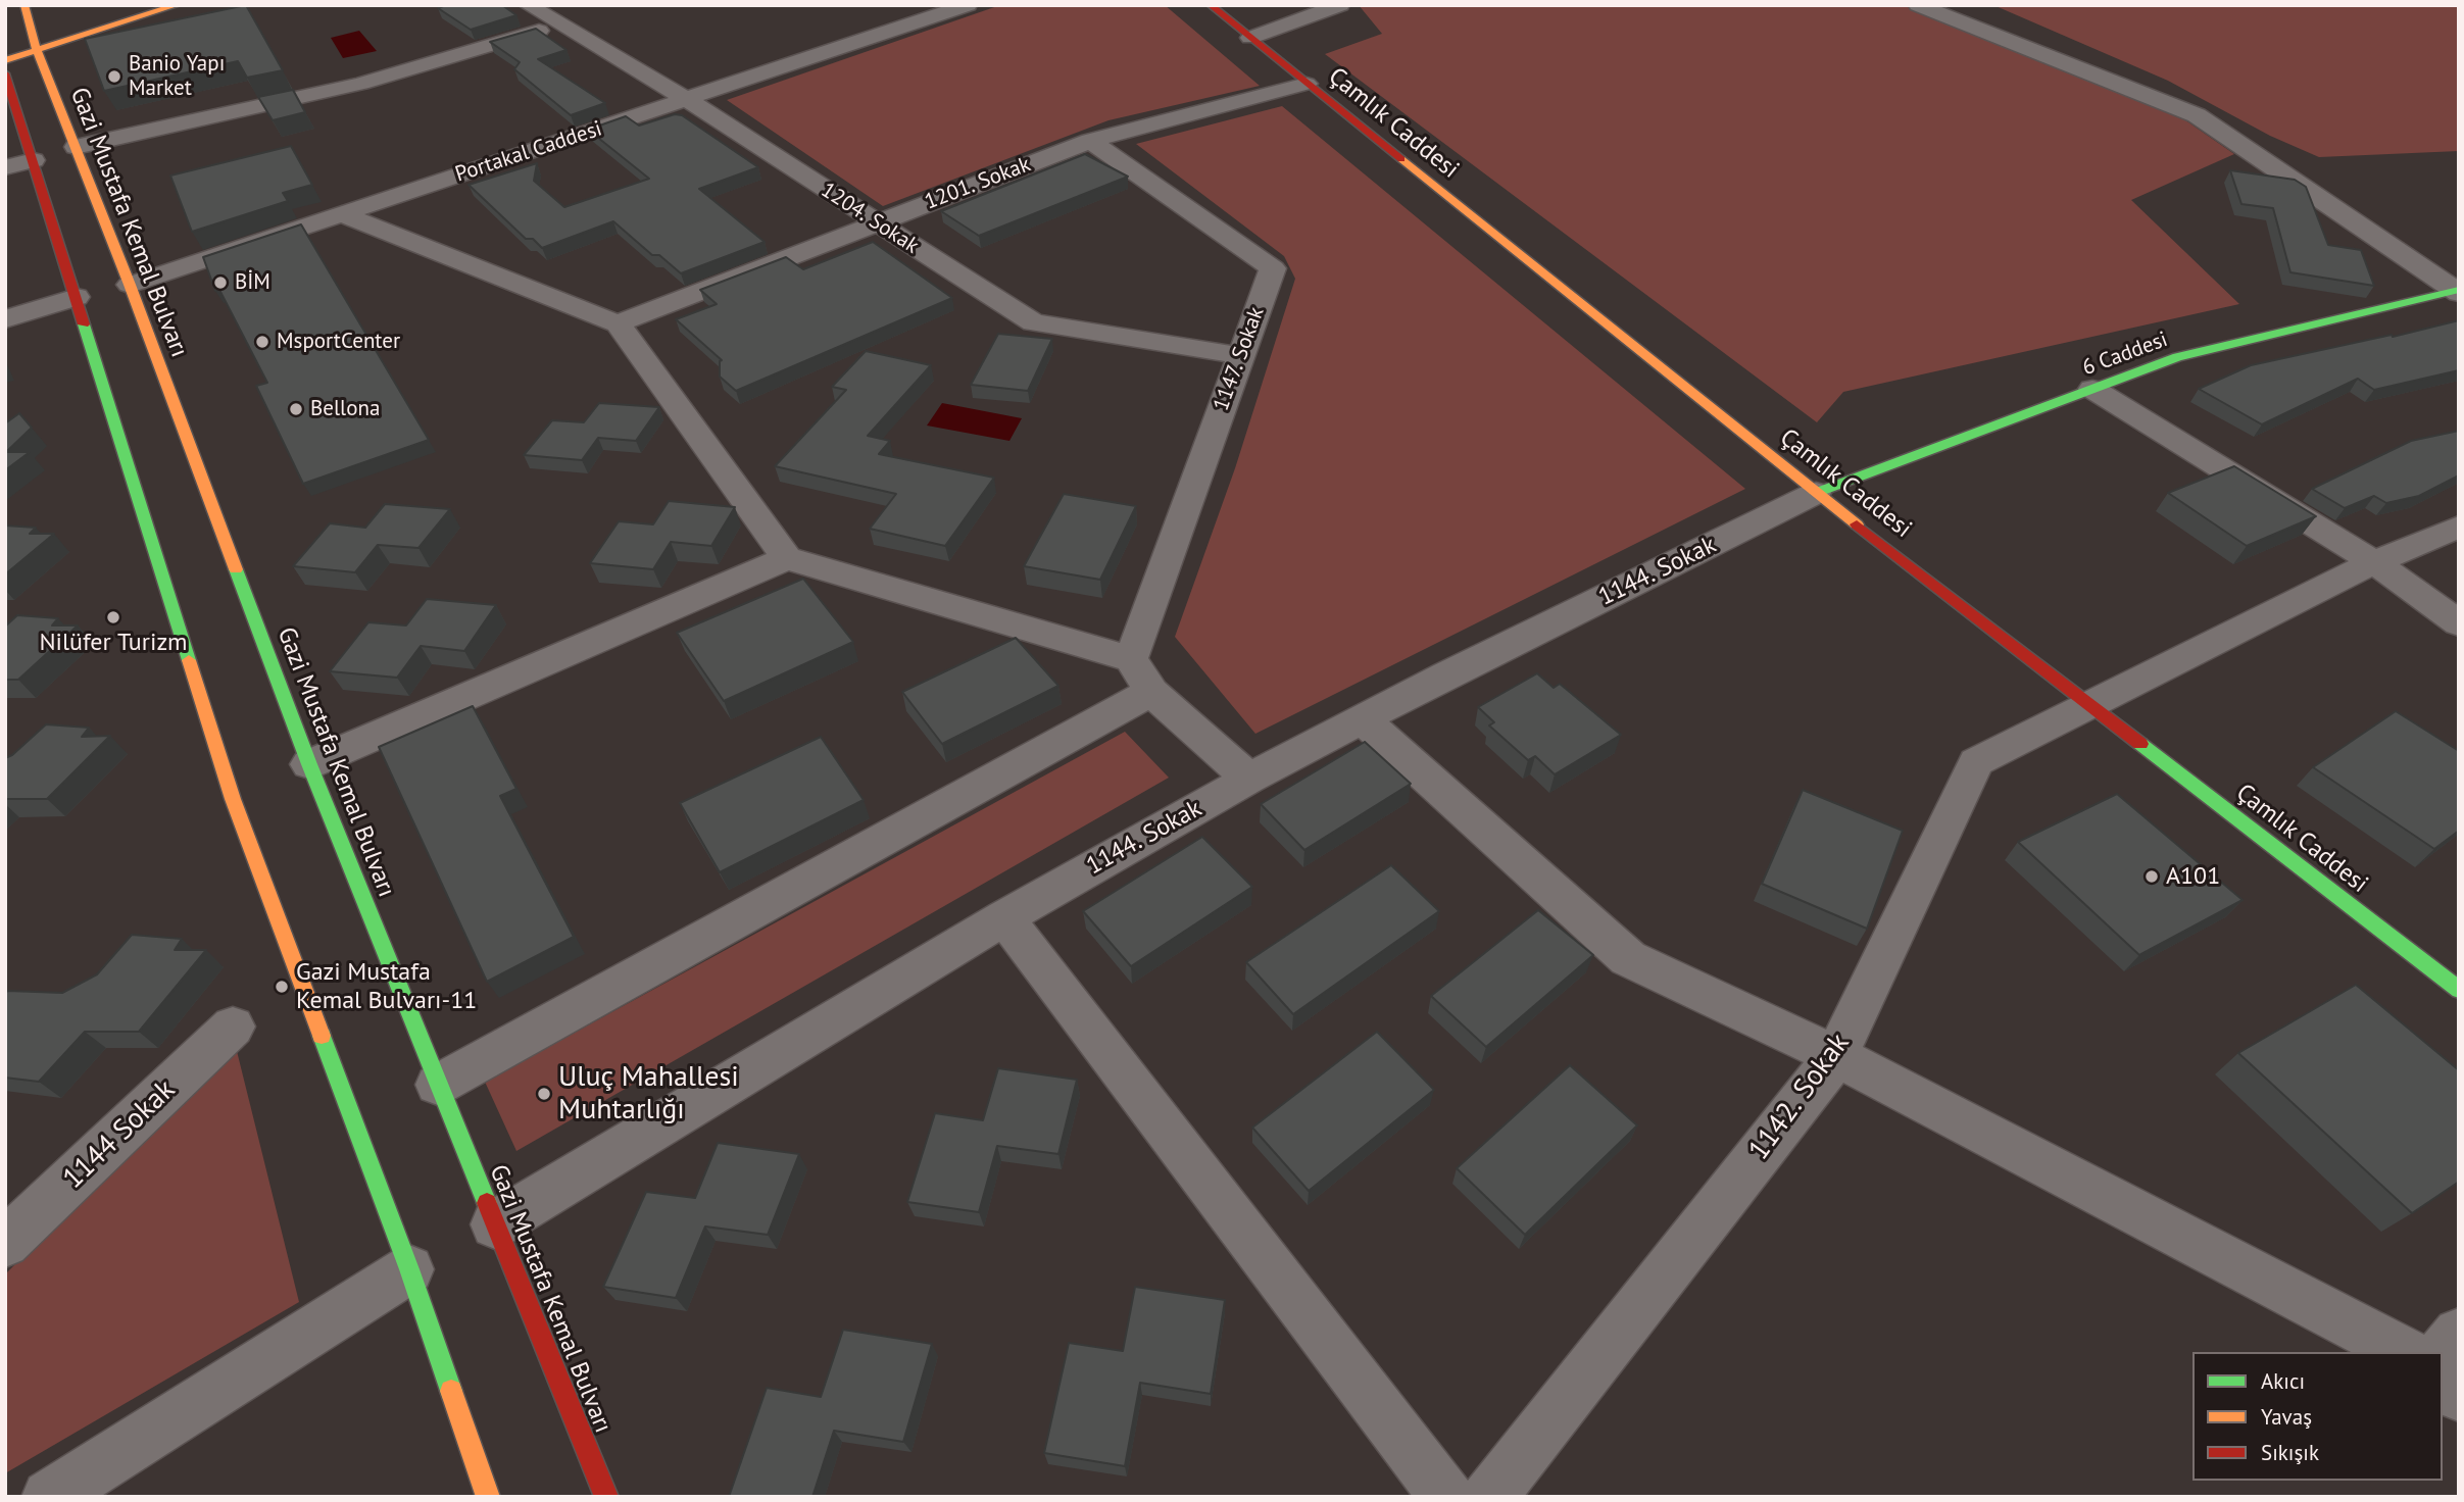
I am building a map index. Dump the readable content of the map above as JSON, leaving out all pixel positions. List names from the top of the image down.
{
  "streets": {
    "main road": ["Çamlık Caddesi", "Gazi Mustafa Kemal Bulvarı", "6 Caddesi"],
    "street": [
      "Portakal Caddesi",
      "1201. Sokak",
      "1204. Sokak",
      "1147. Sokak",
      "1144. Sokak",
      "1142. Sokak",
      "1144 Sokak"
    ]
  },
  "crossings": [
    ["Çamlık Caddesi", "1201. Sokak"],
    ["Çamlık Caddesi", "6 Caddesi"],
    ["Çamlık Caddesi", "1144. Sokak"],
    ["Çamlık Caddesi", "1142. Sokak"],
    ["Portakal Caddesi", "1204. Sokak"],
    ["Portakal Caddesi", "Gazi Mustafa Kemal Bulvarı"],
    ["1201. Sokak", "1204. Sokak"],
    ["1201. Sokak", "1147. Sokak"],
    ["1204. Sokak", "1147. Sokak"],
    ["Gazi Mustafa Kemal Bulvarı", "1144. Sokak"],
    ["6 Caddesi", "1144. Sokak"]
  ],
  "places": [
    "Banio Yapı Market",
    "BİM",
    "MsportCenter",
    "Bellona",
    "Nilüfer Turizm",
    "A101",
    "Gazi Mustafa Kemal Bulvarı-11",
    "Uluç Mahallesi Muhtarlığı"
  ],
  "legend": ["Akıcı", "Yavaş", "Sıkışık"]
}
